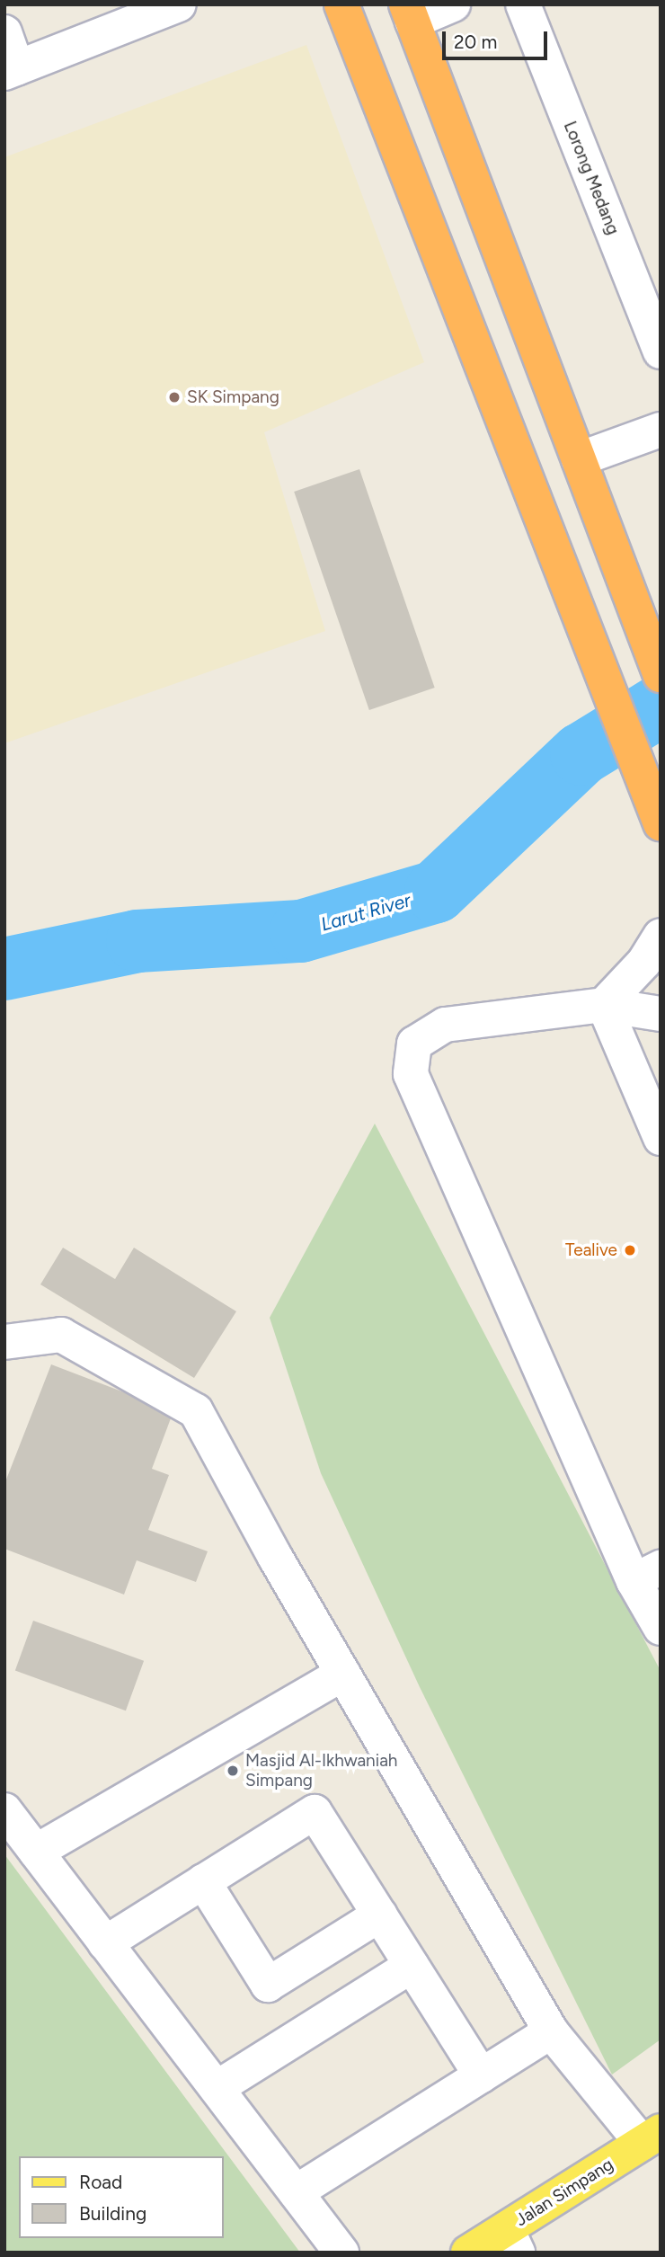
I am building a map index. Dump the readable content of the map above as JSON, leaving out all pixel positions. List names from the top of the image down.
{
  "streets": {
    "main road": ["Jalan Simpang"],
    "street": ["Lorong Medang"]
  },
  "water": ["Larut River"],
  "places": ["SK Simpang", "Tealive", "Masjid Al-Ikhwaniah Simpang"],
  "legend": ["Road", "Building"],
  "scale_bar": "20 m"
}
